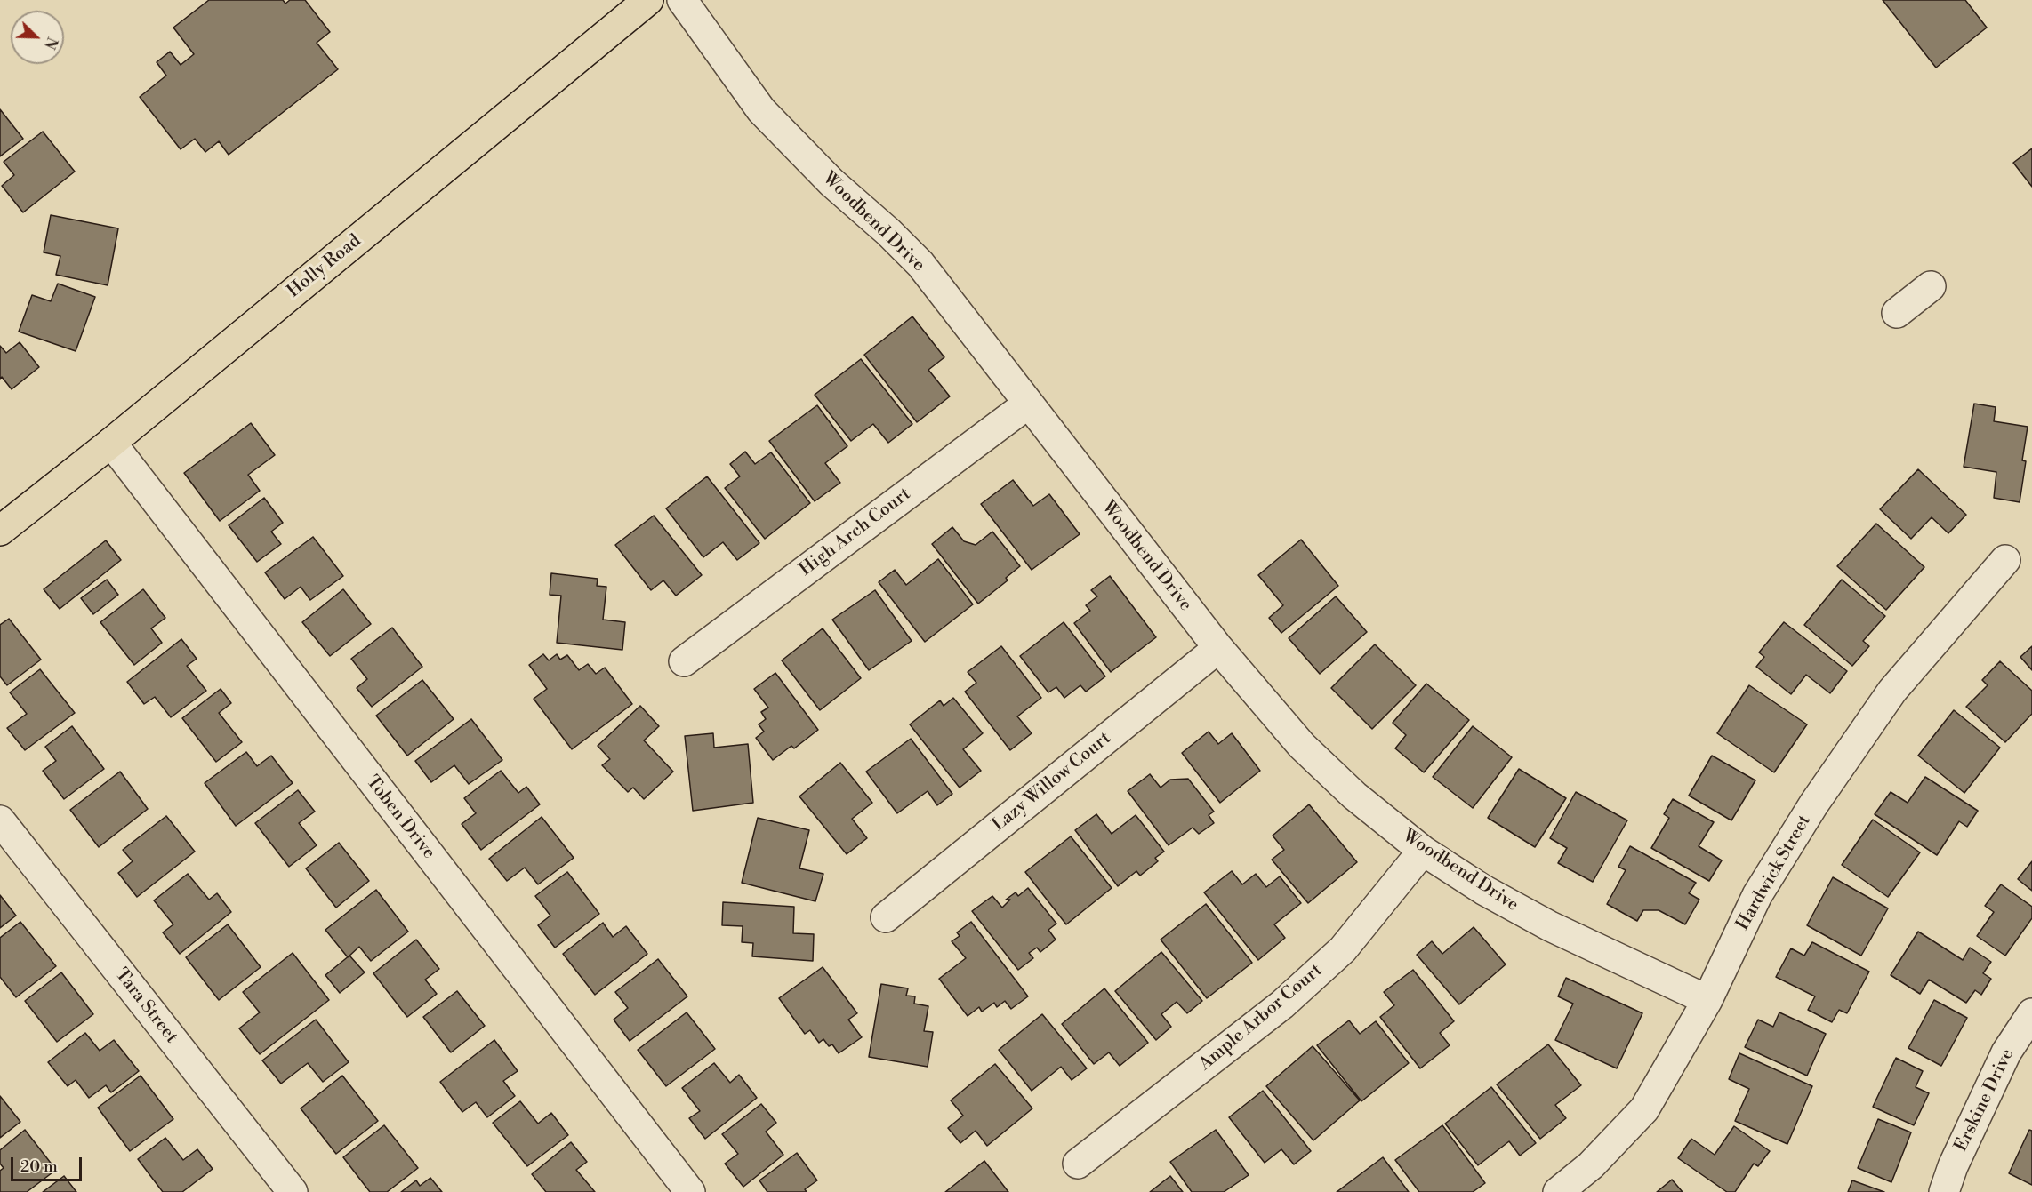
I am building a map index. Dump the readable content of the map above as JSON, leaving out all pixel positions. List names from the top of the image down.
{
  "streets": {
    "main road": ["Holly Road"],
    "street": [
      "Woodbend Drive",
      "High Arch Court",
      "Lazy Willow Court",
      "Toben Drive",
      "Hardwick Street",
      "Tara Street",
      "Ample Arbor Court",
      "Erskine Drive"
    ]
  },
  "crossings": [
    ["Woodbend Drive", "High Arch Court"],
    ["Woodbend Drive", "Lazy Willow Court"],
    ["Woodbend Drive", "Hardwick Street"],
    ["Woodbend Drive", "Ample Arbor Court"],
    ["Holly Road", "Toben Drive"]
  ],
  "scale_bar": "20 m",
  "north": "bottom right"
}
